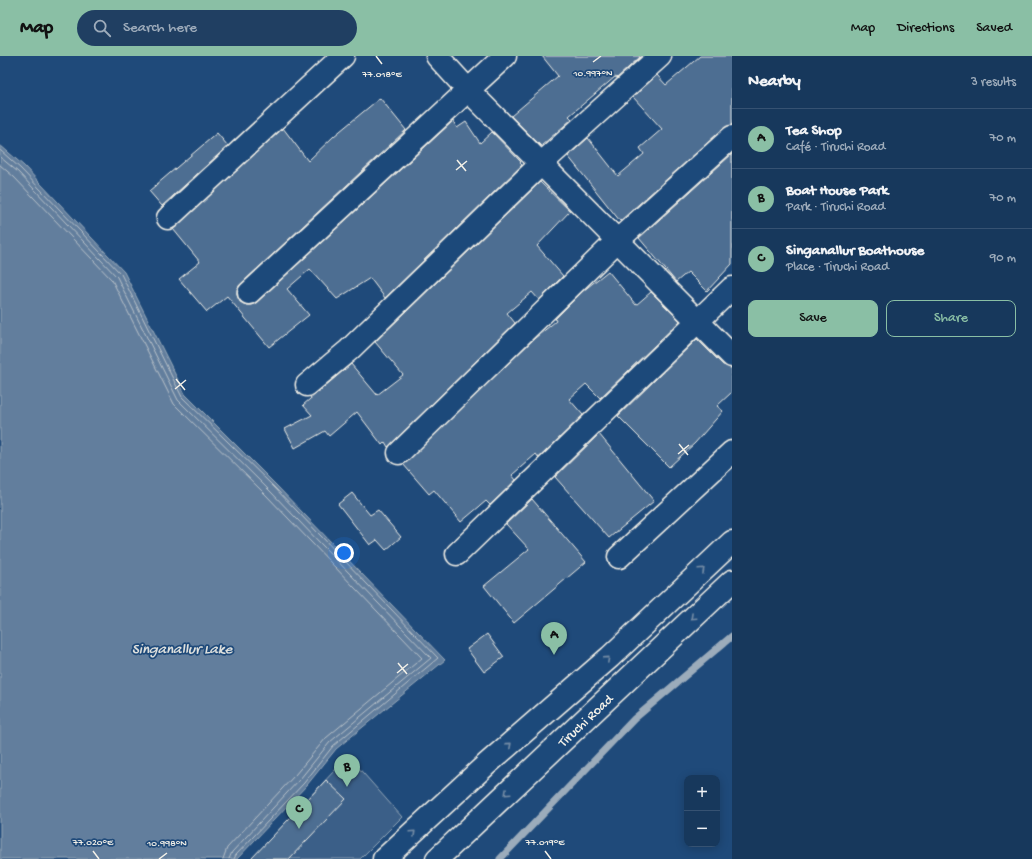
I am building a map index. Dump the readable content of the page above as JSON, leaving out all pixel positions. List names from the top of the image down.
{
  "streets": {
    "main road": ["Tiruchi Road"]
  },
  "water": ["Singanallur Lake"],
  "page": {
    "header": "Map",
    "search": "Search here",
    "nav": ["Map", "Directions", "Saved"],
    "heading": ["Nearby", "3 results"],
    "list": [
      {
        "mark": "A",
        "name": "Tea Shop",
        "note": "Café · Tiruchi Road",
        "value": "70 m"
      },
      {
        "mark": "B",
        "name": "Boat House Park",
        "note": "Park · Tiruchi Road",
        "value": "70 m"
      },
      {
        "mark": "C",
        "name": "Singanallur Boathouse",
        "note": "Place · Tiruchi Road",
        "value": "90 m"
      }
    ],
    "buttons": ["Save", "Share"],
    "pins": ["A", "B", "C"],
    "map_buttons": ["+", "−"]
  },
  "coordinates": [
    "10.997°N",
    "77.018°E",
    "77.020°E",
    "77.019°E",
    "10.998°N"
  ]
}
